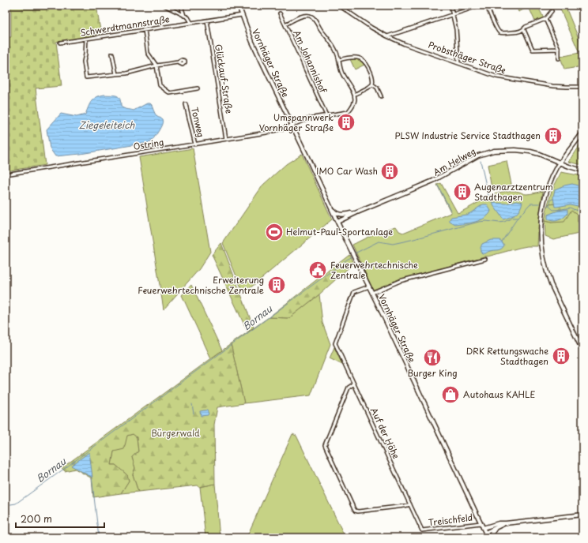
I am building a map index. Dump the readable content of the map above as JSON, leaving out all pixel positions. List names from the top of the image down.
{
  "streets": {
    "main road": ["Vornhäger Straße", "Am Helweg"],
    "street": [
      "Schwerdtmannstraße",
      "Probsthäger Straße",
      "Am Johannishof",
      "Glückauf-Straße",
      "Tonweg",
      "Ostring",
      "Auf der Höhe",
      "Treischfeld"
    ]
  },
  "crossings": [
    ["Schwerdtmannstraße", "Vornhäger Straße"],
    ["Schwerdtmannstraße", "Glückauf-Straße"],
    ["Vornhäger Straße", "Ostring"],
    ["Vornhäger Straße", "Am Helweg"],
    ["Vornhäger Straße", "Auf der Höhe"],
    ["Vornhäger Straße", "Treischfeld"],
    ["Glückauf-Straße", "Ostring"],
    ["Tonweg", "Ostring"],
    ["Auf der Höhe", "Treischfeld"]
  ],
  "water": ["Ziegeleiteich", "Bornau"],
  "parks": ["Bürgerwald"],
  "places": {
    "building": [
      "Umspannwerk Vornhäger Straße",
      "PLSW Industrie Service Stadthagen",
      "IMO Car Wash",
      "Augenarztzentrum Stadthagen",
      "Erweiterung Feuerwehrtechnische Zentrale",
      "DRK Rettungswache Stadthagen"
    ],
    "sports": ["Helmut-Paul-Sportanlage"],
    "public building": ["Feuerwehrtechnische Zentrale"],
    "restaurant": ["Burger King"],
    "shop": ["Autohaus KAHLE"]
  },
  "scale_bar": "200 m"
}
